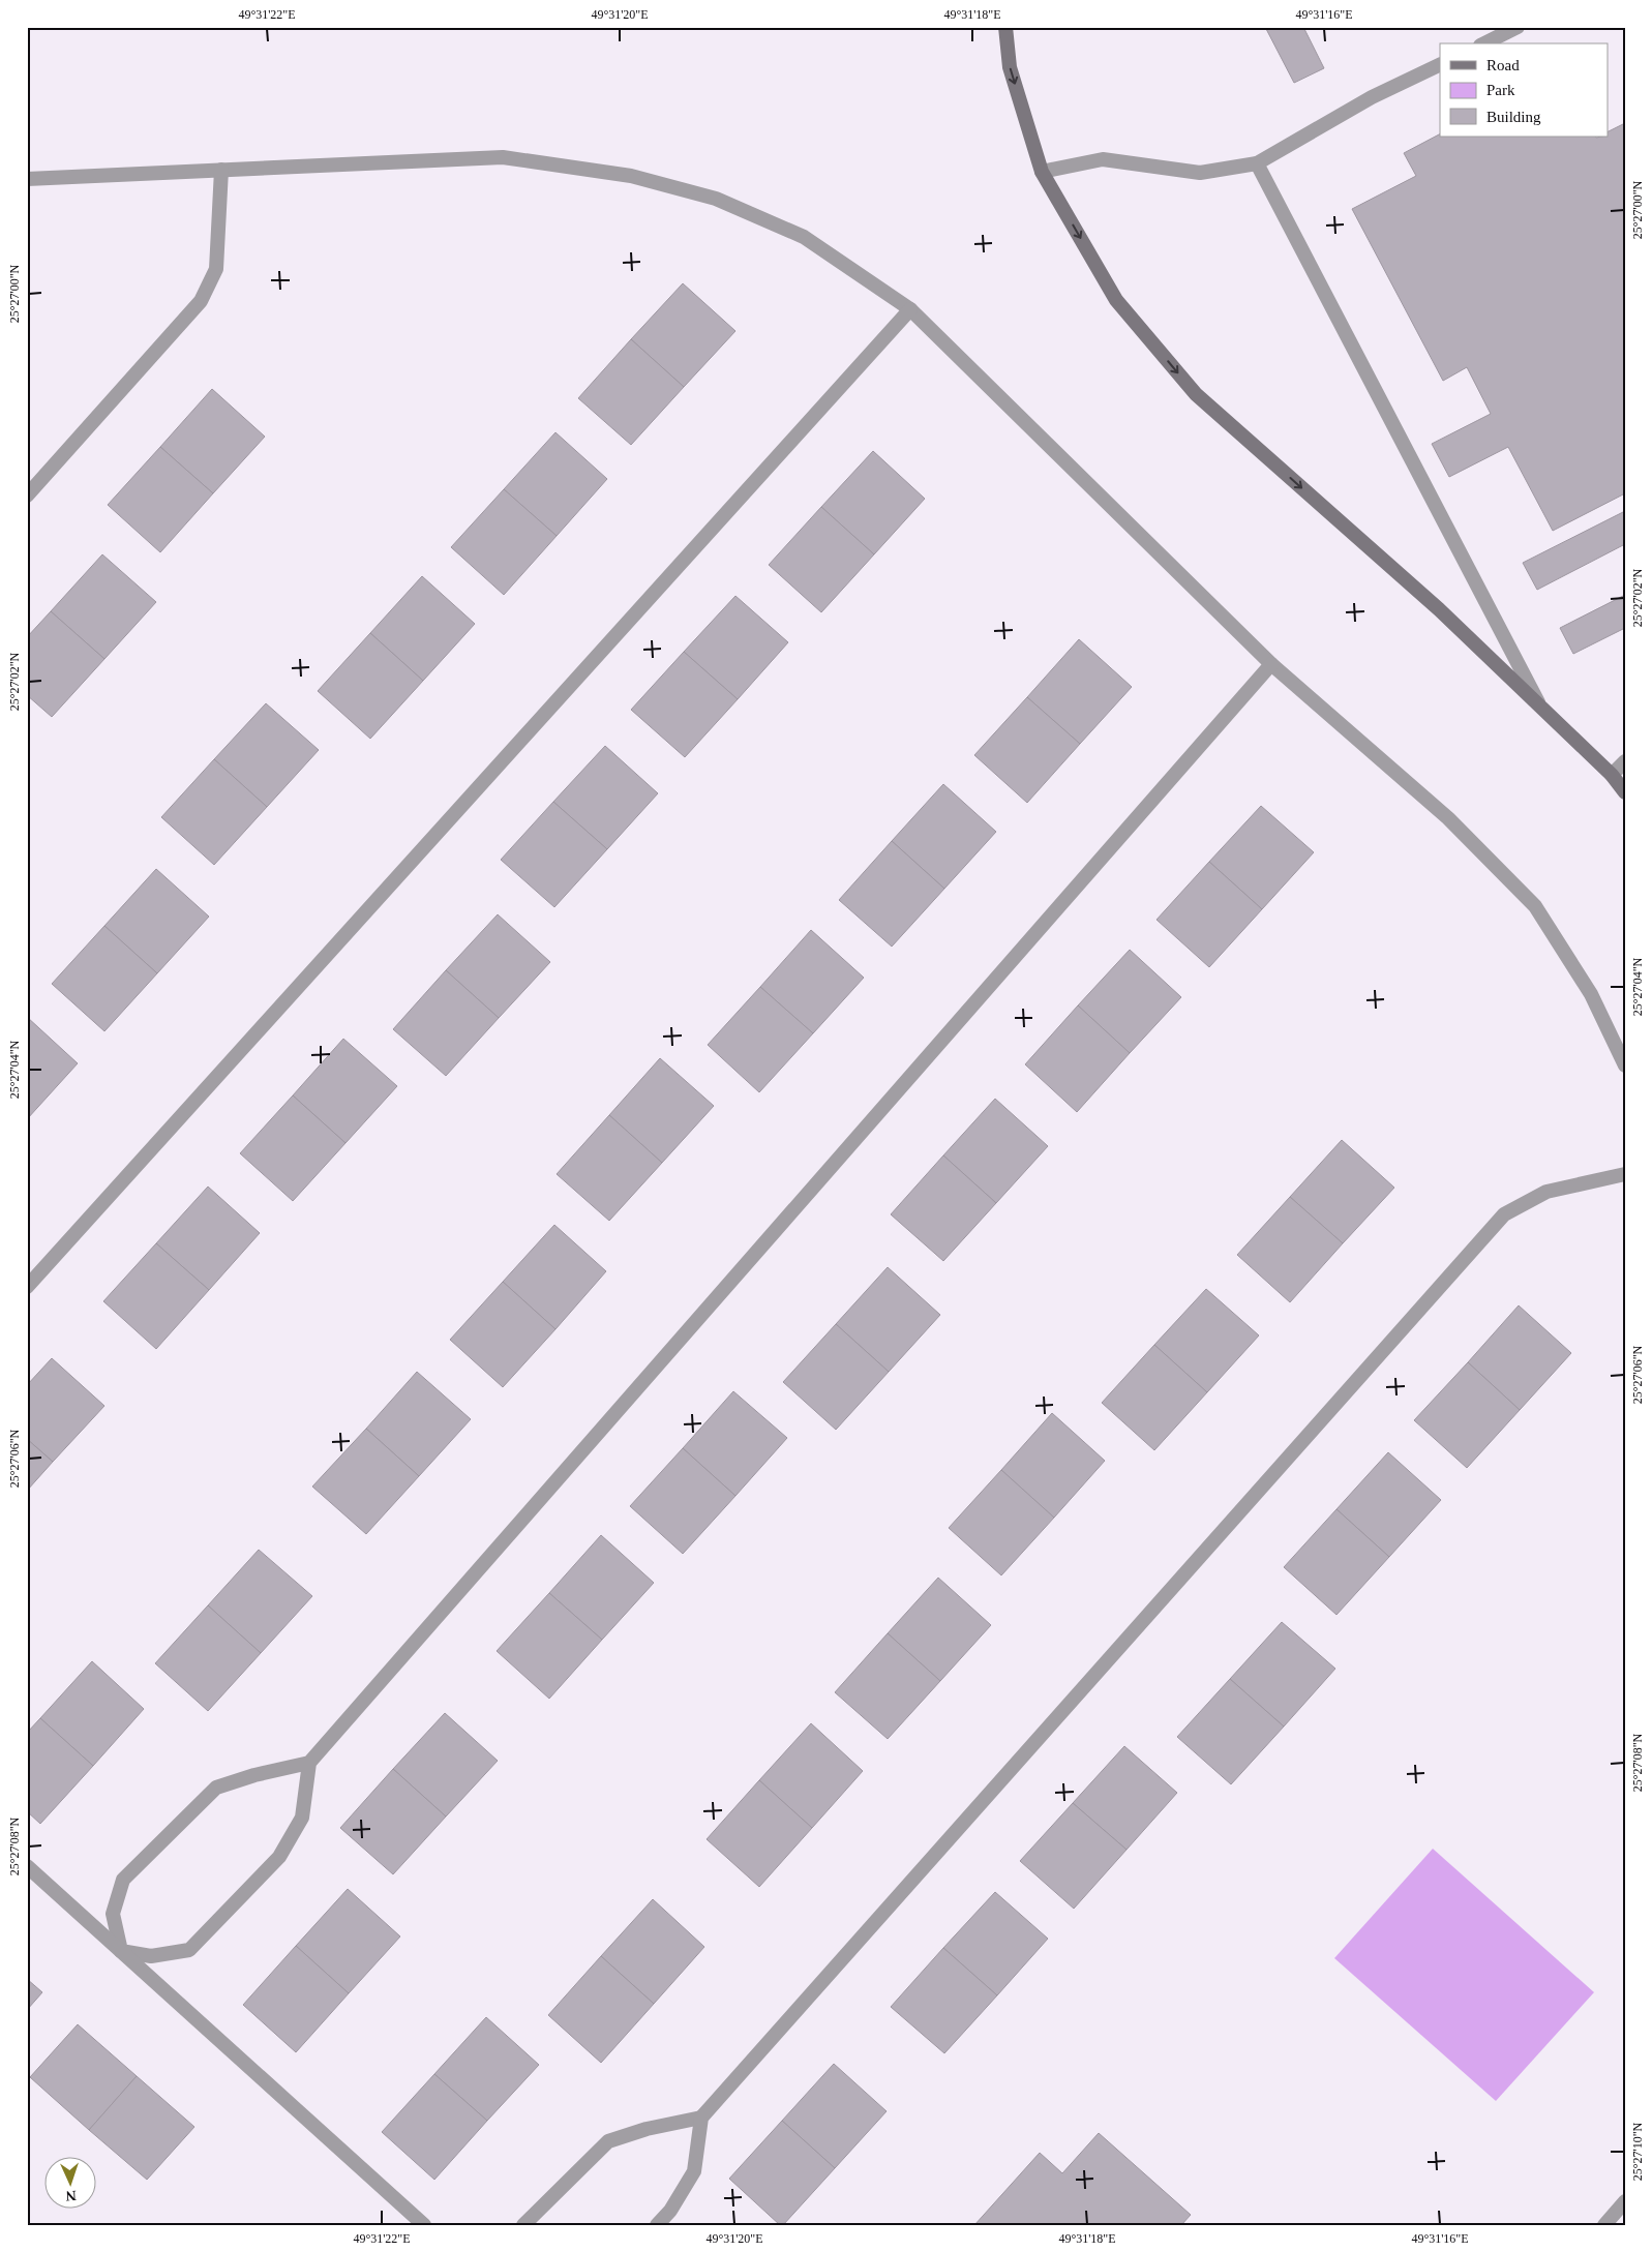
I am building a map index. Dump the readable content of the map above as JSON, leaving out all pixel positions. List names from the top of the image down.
{
  "legend": ["Road", "Park", "Building"],
  "north": "bottom",
  "coordinates": [
    "49°31'22\"E",
    "49°31'20\"E",
    "49°31'18\"E",
    "49°31'16\"E",
    "25°27'00\"N",
    "25°27'02\"N",
    "25°27'04\"N",
    "25°27'06\"N",
    "25°27'08\"N",
    "25°27'10\"N"
  ]
}
